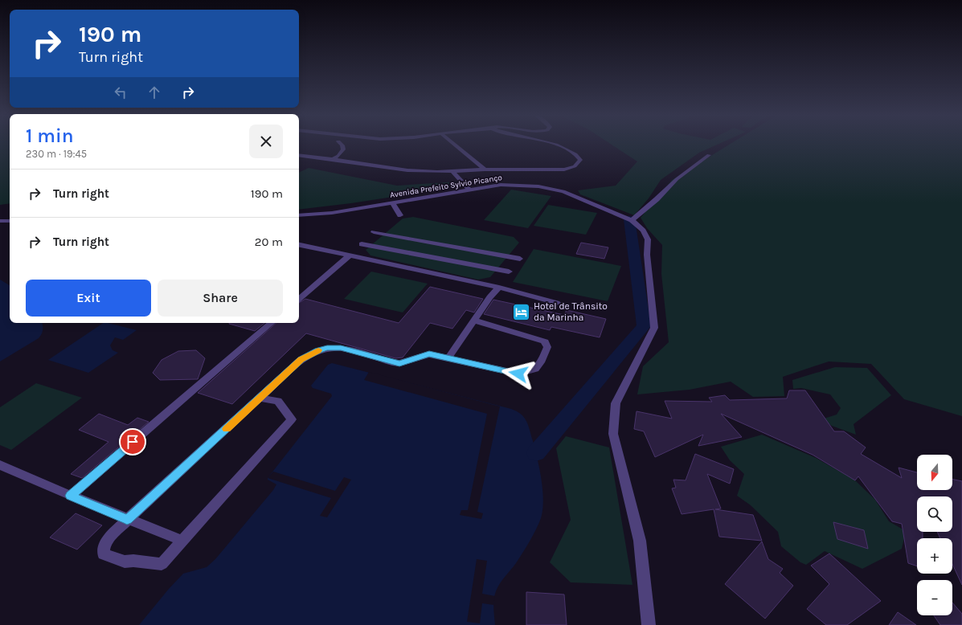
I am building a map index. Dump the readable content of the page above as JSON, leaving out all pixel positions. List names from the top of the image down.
{
  "streets": {
    "street": ["Avenida Prefeito Sylvio Picanço"]
  },
  "places": {
    "hotel": ["Hotel de Trânsito da Marinha"]
  },
  "north": "bottom",
  "page": {
    "turn": ["190 m", "Turn right"],
    "heading": ["1 min", "230 m · 19:45"],
    "list": [
      {
        "name": "Turn right",
        "value": "190 m"
      },
      {
        "name": "Turn right",
        "value": "20 m"
      }
    ],
    "buttons": ["Exit", "Share"],
    "map_buttons": ["+", "−"]
  }
}
